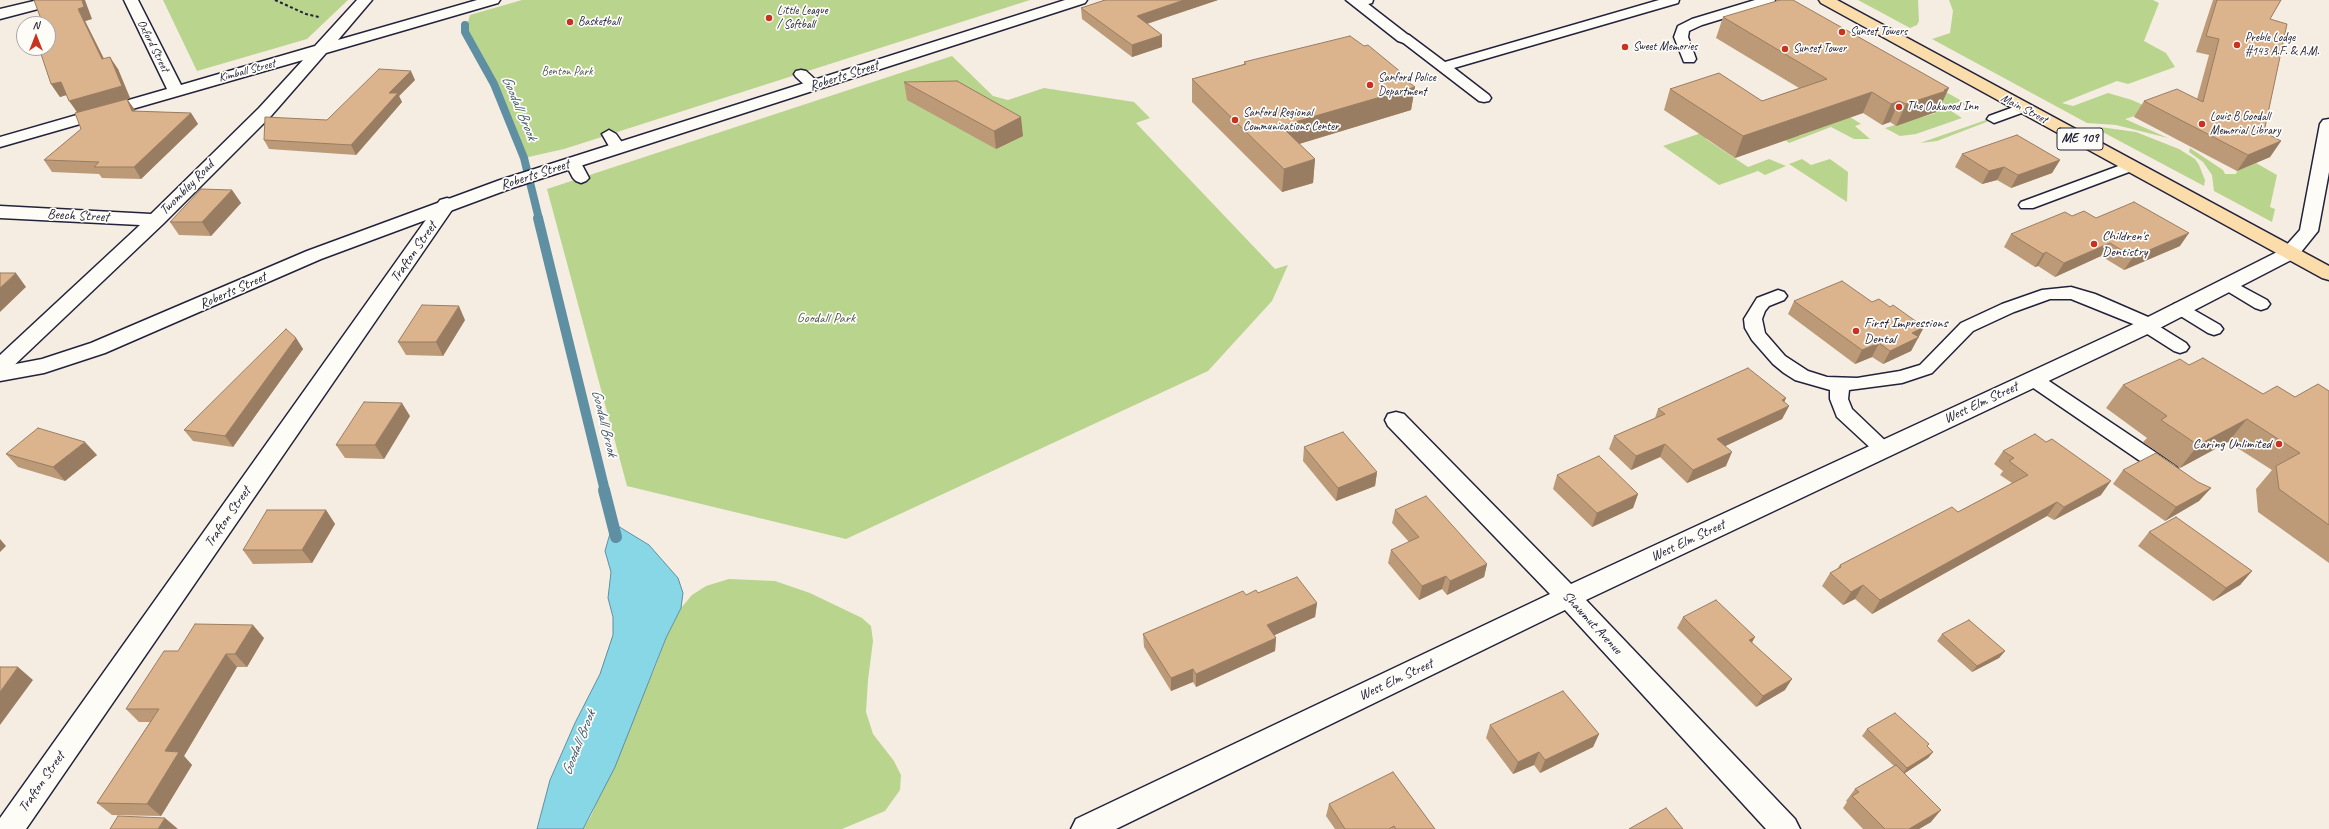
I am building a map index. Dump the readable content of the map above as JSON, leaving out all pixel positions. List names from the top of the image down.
{
  "streets": {
    "highway": ["Main Street", "ME 109"],
    "street": [
      "Oxford Street",
      "Kimball Street",
      "Roberts Street",
      "Twombley Road",
      "Beech Street",
      "Trafton Street",
      "West Elm Street",
      "Shawmut Avenue"
    ]
  },
  "crossings": [
    ["Oxford Street", "Kimball Street"],
    ["Kimball Street", "Twombley Road"],
    ["Roberts Street", "Trafton Street"],
    ["Main Street", "West Elm Street"],
    ["Twombley Road", "Beech Street"],
    ["West Elm Street", "Shawmut Avenue"]
  ],
  "water": ["Goodall Brook"],
  "parks": ["Benton Park", "Goodall Park"],
  "places": [
    "Little League / Softball",
    "Basketball",
    "Sunset Towers",
    "Preble Lodge #143 A.F. & A.M.",
    "Sweet Memories",
    "Sunset Tower",
    "Sanford Police Department",
    "The Oakwood Inn",
    "Sanford Regional Communications Center",
    "Louis B Goodall Memorial Library",
    "Children's Dentistry",
    "First Impressions Dental",
    "Caring Unlimited"
  ],
  "north": "top"
}
